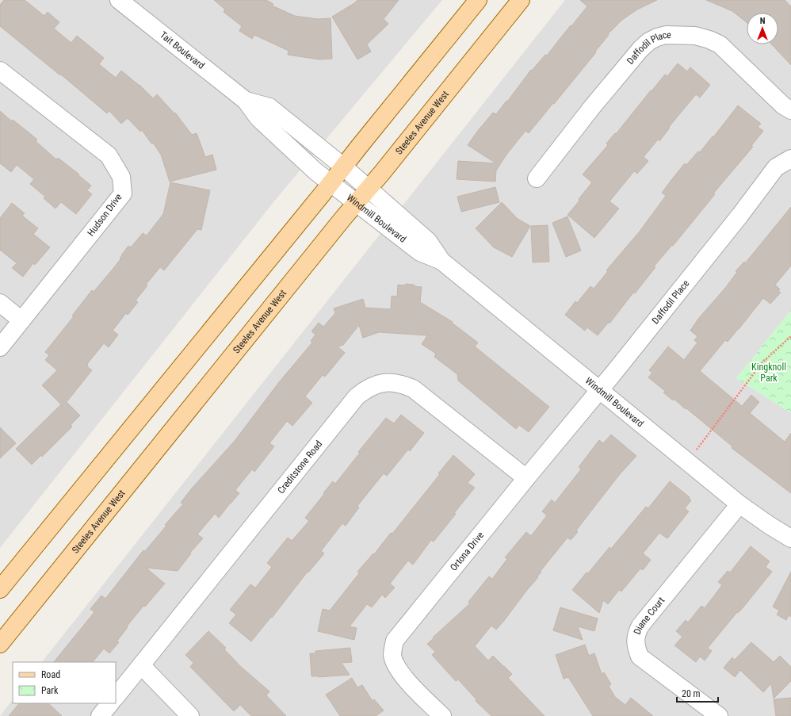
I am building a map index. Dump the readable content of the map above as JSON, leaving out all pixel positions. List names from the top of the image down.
{
  "streets": {
    "main road": ["Steeles Avenue West"],
    "street": [
      "Tait Boulevard",
      "Daffodil Place",
      "Hudson Drive",
      "Windmill Boulevard",
      "Creditstone Road",
      "Ortona Drive",
      "Diane Court"
    ]
  },
  "crossings": [
    ["Tait Boulevard", "Windmill Boulevard"],
    ["Daffodil Place", "Windmill Boulevard"],
    ["Daffodil Place", "Ortona Drive"],
    ["Steeles Avenue West", "Windmill Boulevard"],
    ["Windmill Boulevard", "Ortona Drive"],
    ["Windmill Boulevard", "Diane Court"],
    ["Creditstone Road", "Ortona Drive"]
  ],
  "parks": ["Kingknoll Park"],
  "legend": ["Road", "Park"],
  "scale_bar": "20 m",
  "north": "top"
}
